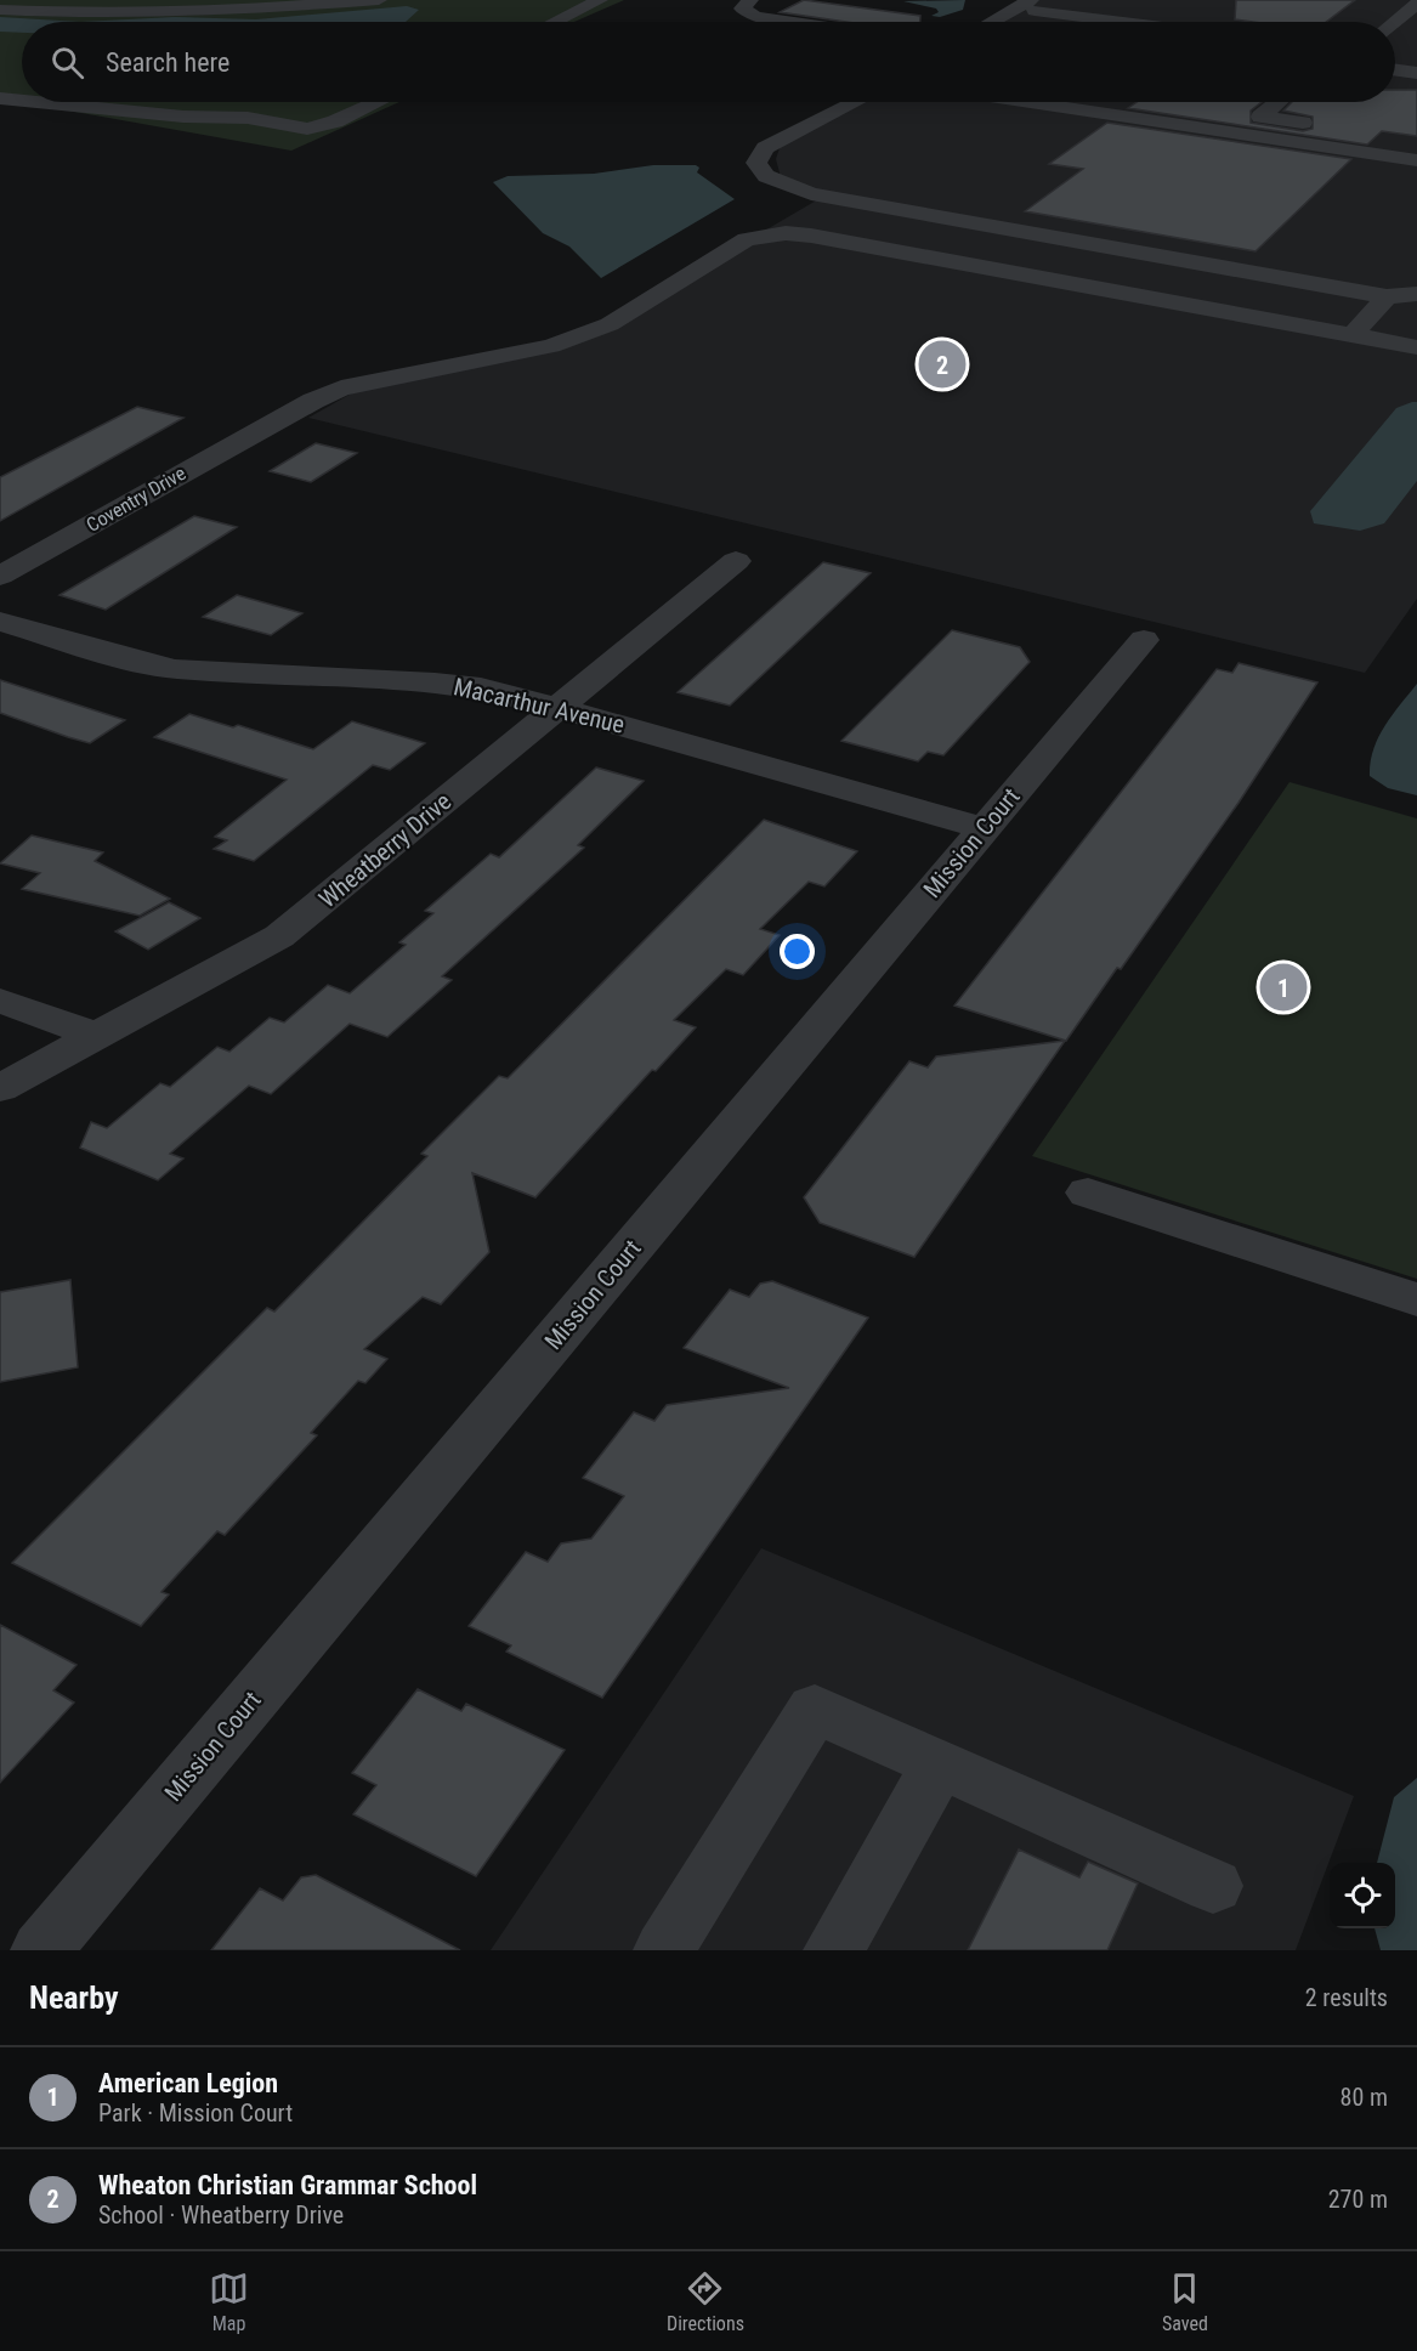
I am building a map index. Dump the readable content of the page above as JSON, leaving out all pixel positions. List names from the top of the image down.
{
  "streets": {
    "street": [
      "Coventry Drive",
      "Macarthur Avenue",
      "Mission Court",
      "Wheatberry Drive"
    ]
  },
  "crossings": [
    ["Macarthur Avenue", "Mission Court"],
    ["Macarthur Avenue", "Wheatberry Drive"]
  ],
  "page": {
    "search": "Search here",
    "pins": ["2", "1"],
    "heading": ["Nearby", "2 results"],
    "list": [
      {
        "mark": "1",
        "name": "American Legion",
        "note": "Park · Mission Court",
        "value": "80 m"
      },
      {
        "mark": "2",
        "name": "Wheaton Christian Grammar School",
        "note": "School · Wheatberry Drive",
        "value": "270 m"
      }
    ],
    "nav": ["Map", "Directions", "Saved"]
  }
}
